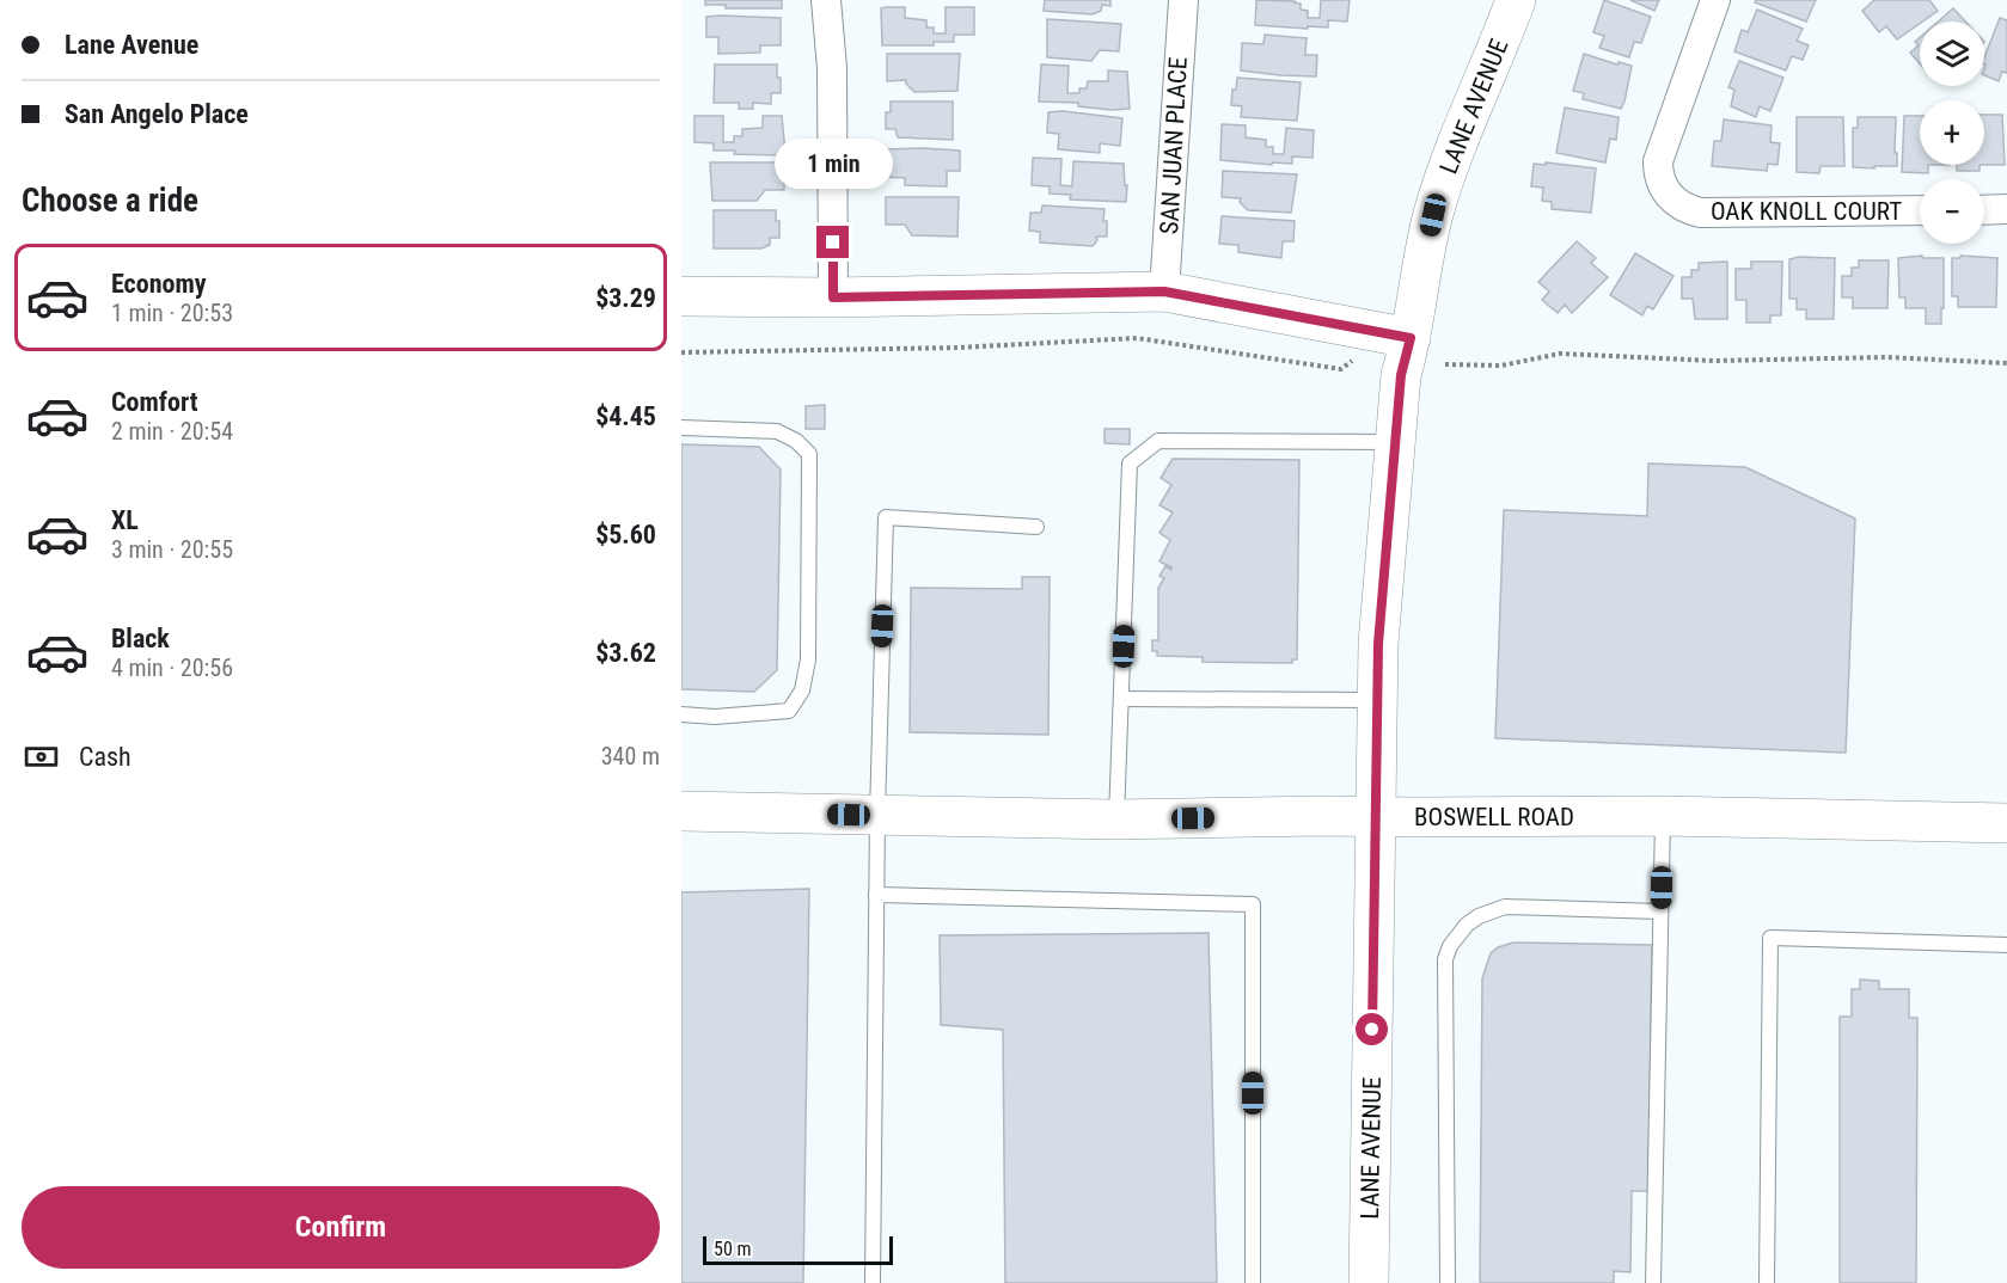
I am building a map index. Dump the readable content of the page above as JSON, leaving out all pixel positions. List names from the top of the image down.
{
  "streets": {
    "street": [
      "LANE AVENUE",
      "SAN JUAN PLACE",
      "OAK KNOLL COURT",
      "BOSWELL ROAD"
    ]
  },
  "crossings": [
    ["LANE AVENUE", "BOSWELL ROAD"]
  ],
  "scale_bar": "50 m",
  "page": {
    "banner": ["Lane Avenue", "San Angelo Place"],
    "map_buttons": ["+", "−"],
    "bubble": "1 min",
    "heading": "Choose a ride",
    "list": [
      {
        "name": "Economy",
        "note": "1 min · 20:53",
        "value": "$3.29"
      },
      {
        "name": "Comfort",
        "note": "2 min · 20:54",
        "value": "$4.45"
      },
      {
        "name": "XL",
        "note": "3 min · 20:55",
        "value": "$5.60"
      },
      {
        "name": "Black",
        "note": "4 min · 20:56",
        "value": "$3.62"
      }
    ],
    "pay": ["Cash", "340 m"],
    "buttons": "Confirm",
    "scale": "50 m"
  }
}
